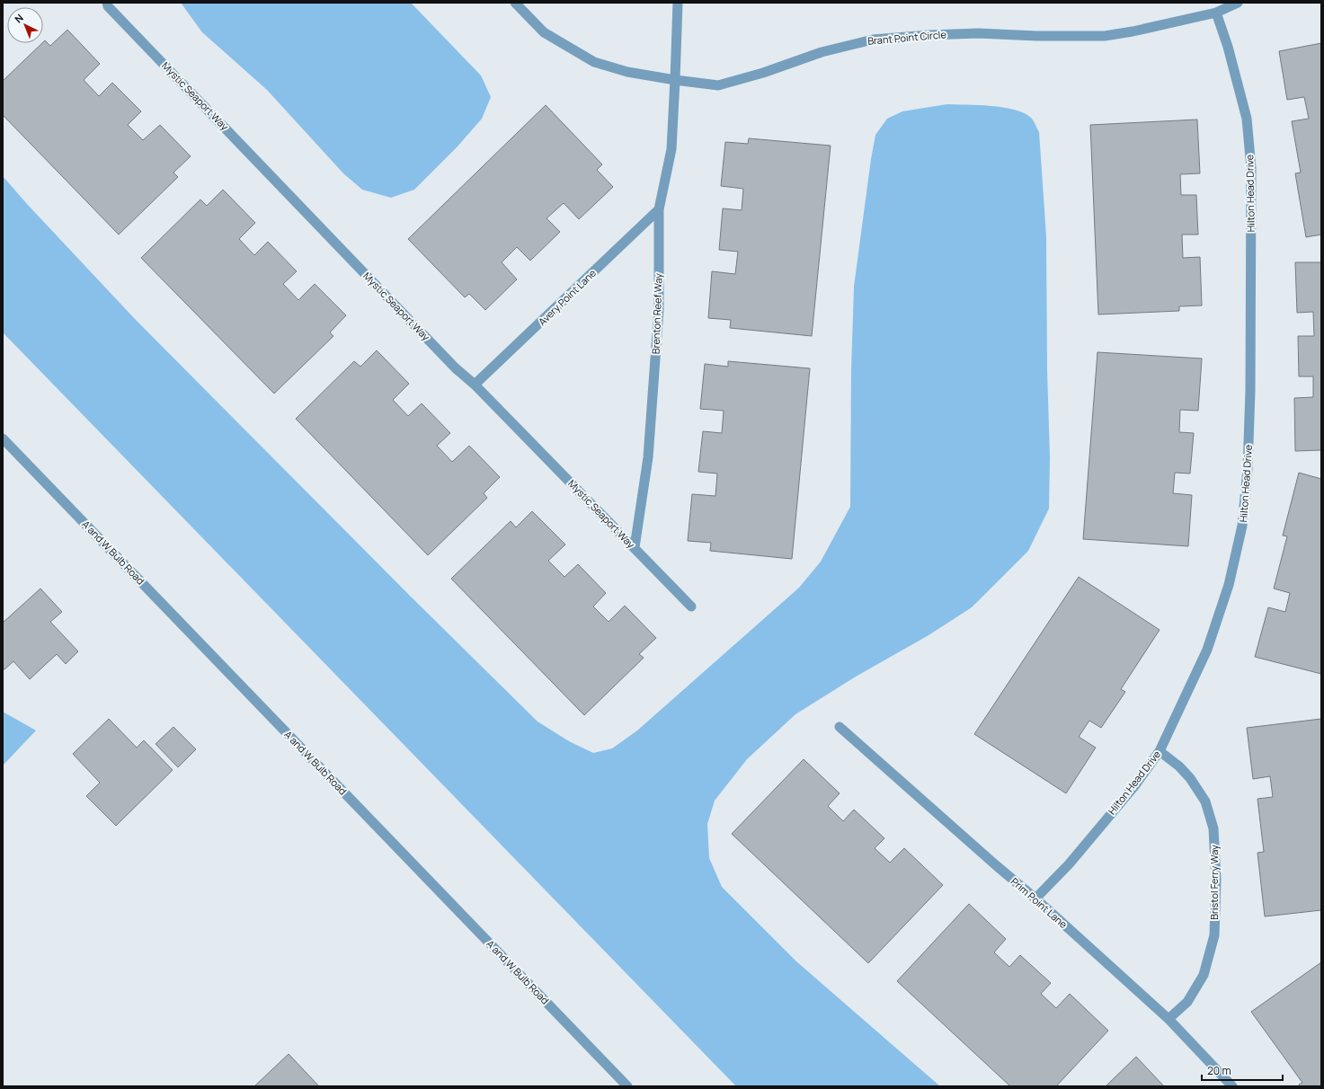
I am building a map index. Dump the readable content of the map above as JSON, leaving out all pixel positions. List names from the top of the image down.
{
  "streets": {
    "street": [
      "Brant Point Circle",
      "Mystic Seaport Way",
      "Hilton Head Drive",
      "Avery Point Lane",
      "Brenton Reef Way",
      "A and W Bulb Road",
      "Bristol Ferry Way",
      "Prim Point Lane"
    ]
  },
  "crossings": [
    ["Brant Point Circle", "Hilton Head Drive"],
    ["Brant Point Circle", "Brenton Reef Way"],
    ["Mystic Seaport Way", "Avery Point Lane"],
    ["Mystic Seaport Way", "Brenton Reef Way"],
    ["Hilton Head Drive", "Bristol Ferry Way"],
    ["Hilton Head Drive", "Prim Point Lane"],
    ["Avery Point Lane", "Brenton Reef Way"],
    ["Bristol Ferry Way", "Prim Point Lane"]
  ],
  "scale_bar": "20 m",
  "north": "top left"
}
